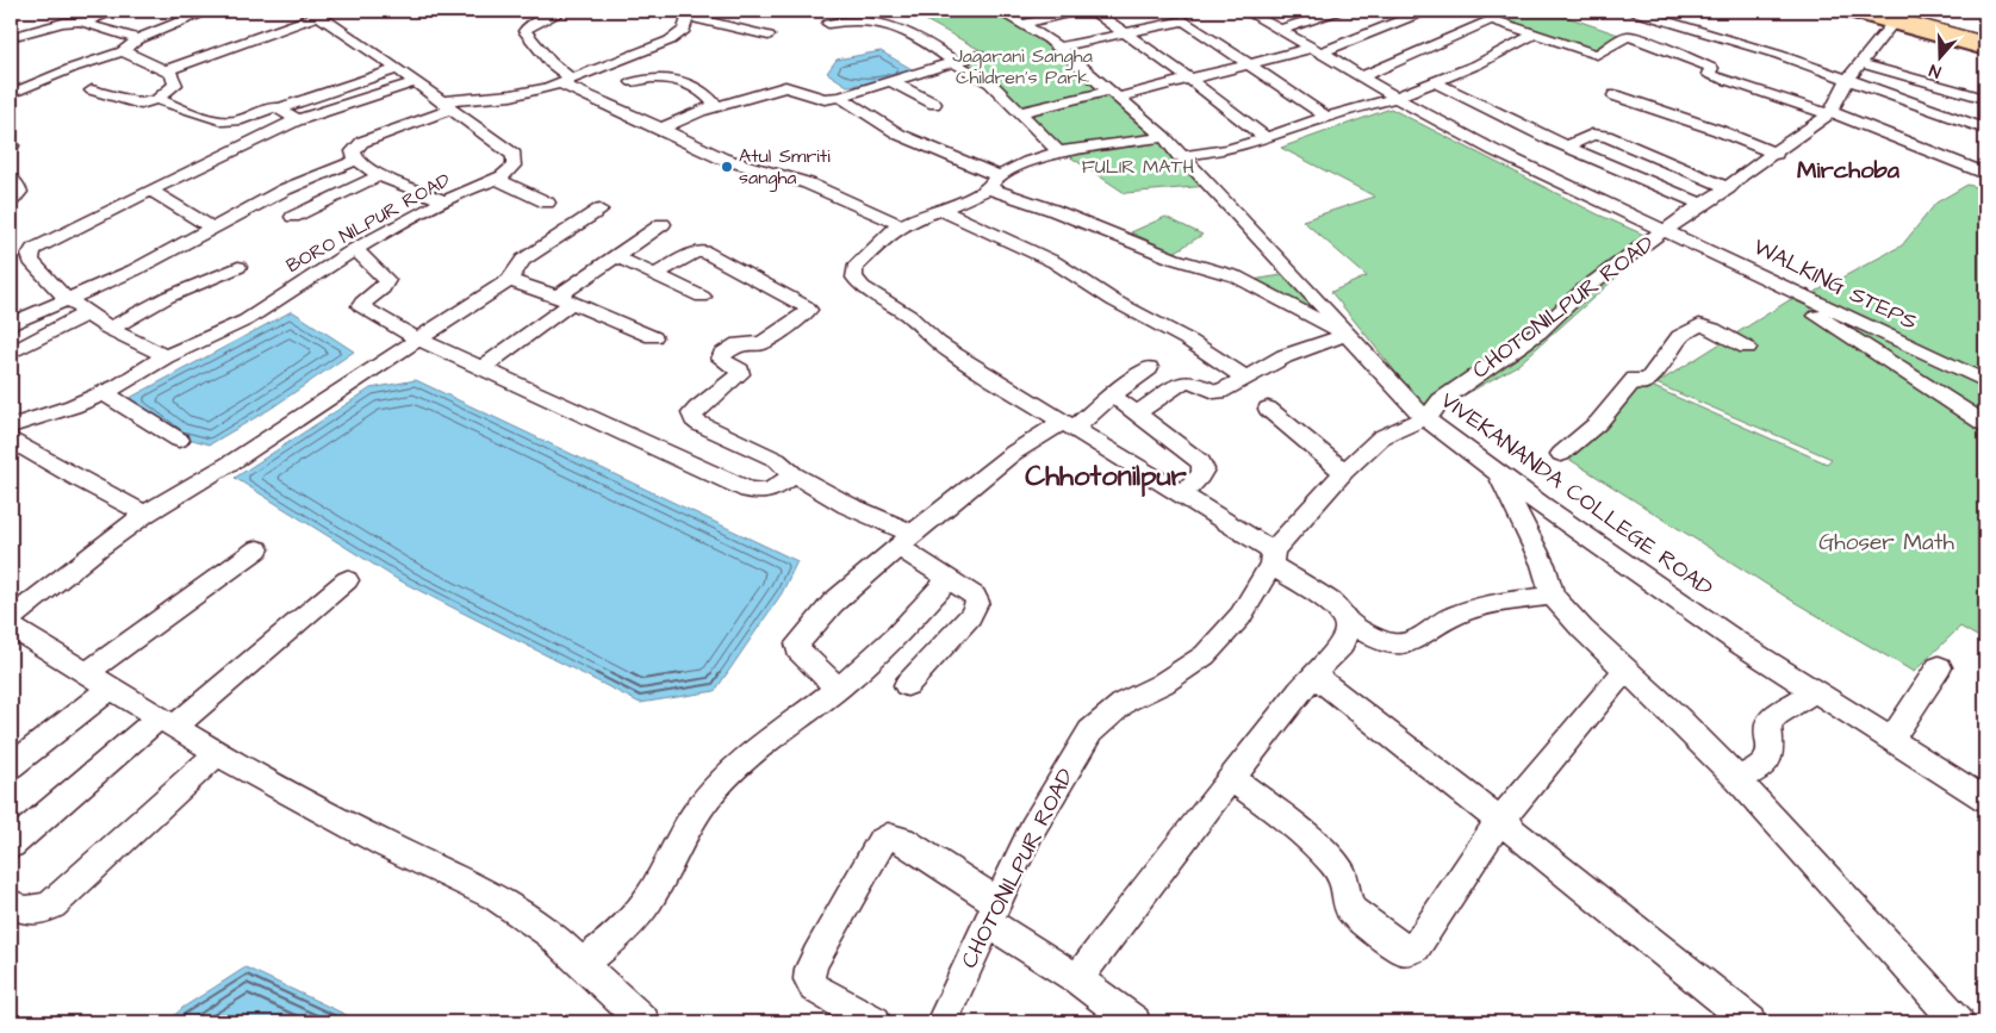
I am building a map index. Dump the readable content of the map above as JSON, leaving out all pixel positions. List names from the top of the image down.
{
  "streets": {
    "street": [
      "BORO NILPUR ROAD",
      "WALKING STEPS",
      "CHOTONILPUR ROAD",
      "VIVEKANANDA COLLEGE ROAD"
    ]
  },
  "crossings": [
    ["WALKING STEPS", "CHOTONILPUR ROAD"],
    ["CHOTONILPUR ROAD", "VIVEKANANDA COLLEGE ROAD"]
  ],
  "districts": ["Mirchoba", "Chhotonilpur"],
  "parks": ["Jagarani Sangha Children's Park", "FULIR MATH", "Ghoser Math"],
  "places": ["Atul Smriti sangha"],
  "north": "bottom"
}
